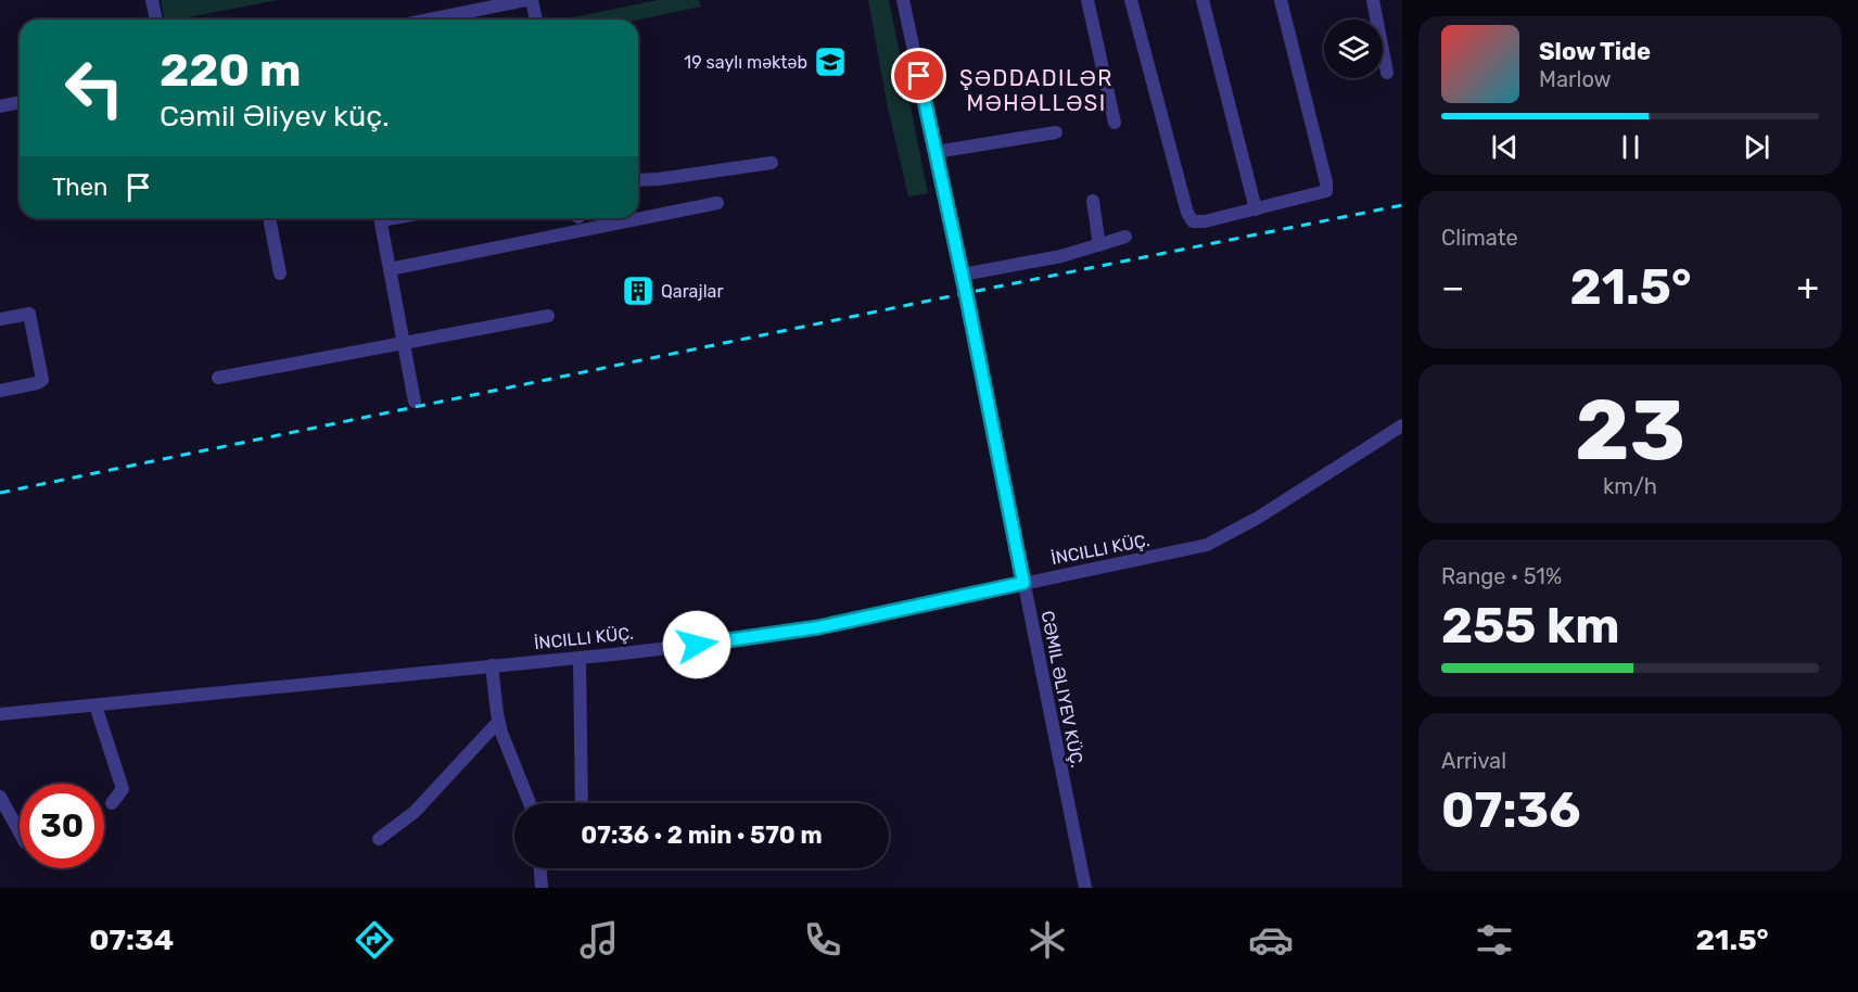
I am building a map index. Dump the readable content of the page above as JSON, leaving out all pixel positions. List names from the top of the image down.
{
  "streets": {
    "street": ["İNCILLI KÜÇ.", "CƏMIL ƏLIYEV KÜÇ."]
  },
  "crossings": [
    ["İNCILLI KÜÇ.", "CƏMIL ƏLIYEV KÜÇ."]
  ],
  "districts": ["ŞƏDDADILƏR MƏHƏLLƏSI"],
  "places": {
    "school or university": ["19 saylı məktəb"],
    "building": ["Qarajlar"]
  },
  "page": {
    "turn": ["220 m", "Cəmil Əliyev küç."],
    "song": ["Slow Tide", "Marlow"],
    "then": "Then",
    "tile": [
      "Climate",
      ["23", "km/h"],
      ["Range · 51%", "255 km"],
      ["Arrival", "07:36"]
    ],
    "heat": ["−", "21.5°", "+"],
    "limit": "30",
    "trip": "07:36 · 2 min · 570 m",
    "tabs": ["07:34", "21.5°"]
  }
}
